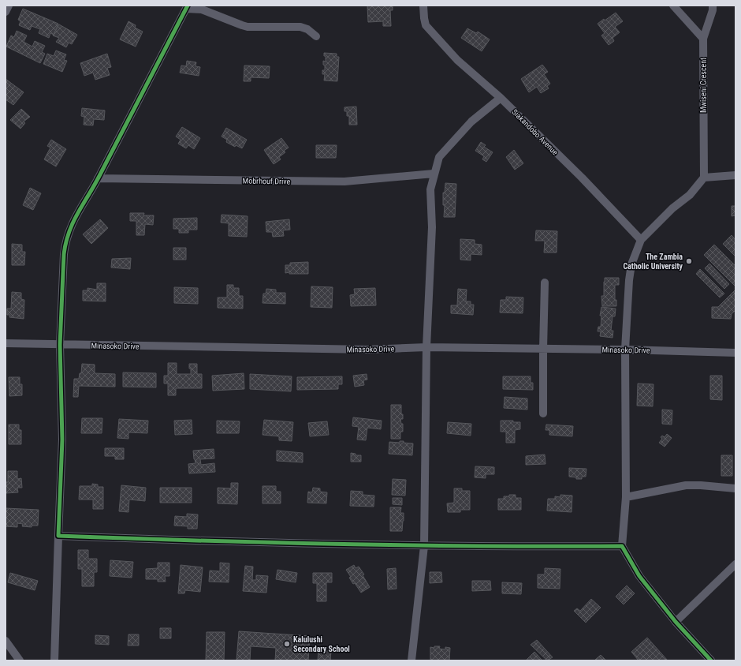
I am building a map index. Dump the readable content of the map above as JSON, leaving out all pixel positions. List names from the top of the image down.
{
  "streets": {
    "street": [
      "Mwiseni Crescent",
      "Siakandobo Avenue",
      "Mobrhouf Drive",
      "Minasoko Drive"
    ]
  },
  "places": ["The Zambia Catholic University", "Kalulushi Secondary School"]
}
